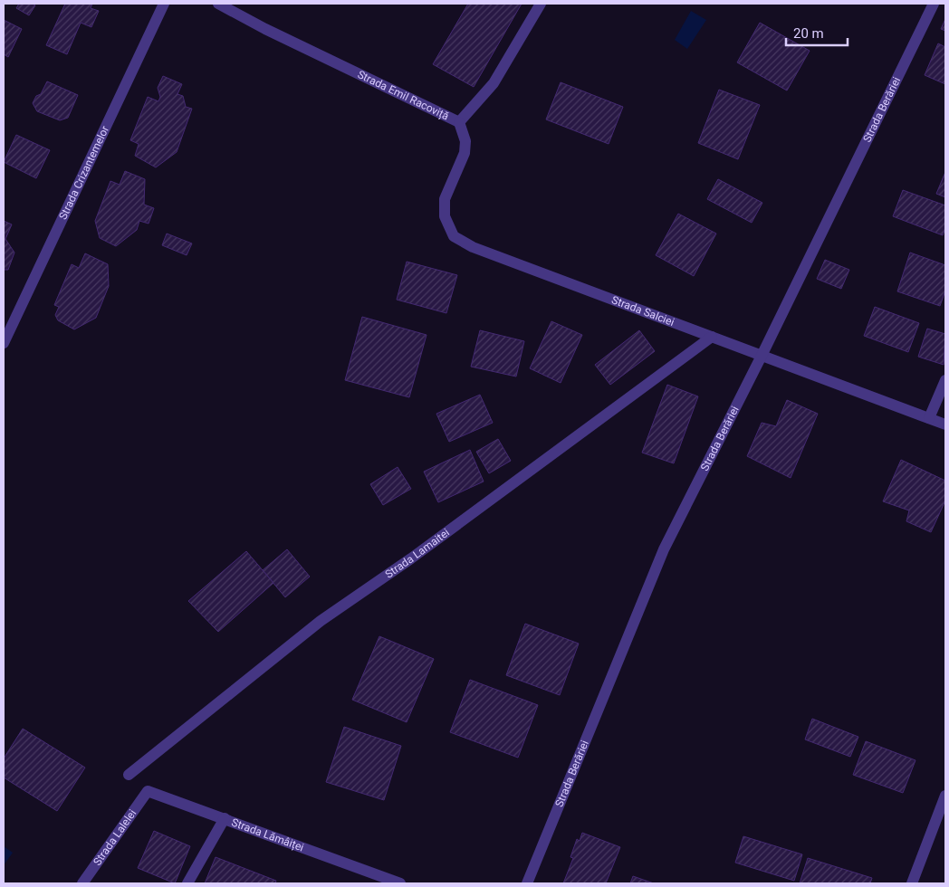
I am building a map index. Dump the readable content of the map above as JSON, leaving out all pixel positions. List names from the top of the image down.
{
  "streets": {
    "street": [
      "Strada Emil Racoviță",
      "Strada Berăriei",
      "Strada Crizantemelor",
      "Strada Salciei",
      "Strada Lamaitei",
      "Strada Lămâiței",
      "Strada Lalelei"
    ]
  },
  "crossings": [
    ["Strada Emil Racoviță", "Strada Salciei"],
    ["Strada Berăriei", "Strada Salciei"],
    ["Strada Salciei", "Strada Lamaitei"],
    ["Strada Lămâiței", "Strada Lalelei"]
  ],
  "scale_bar": "20 m"
}
